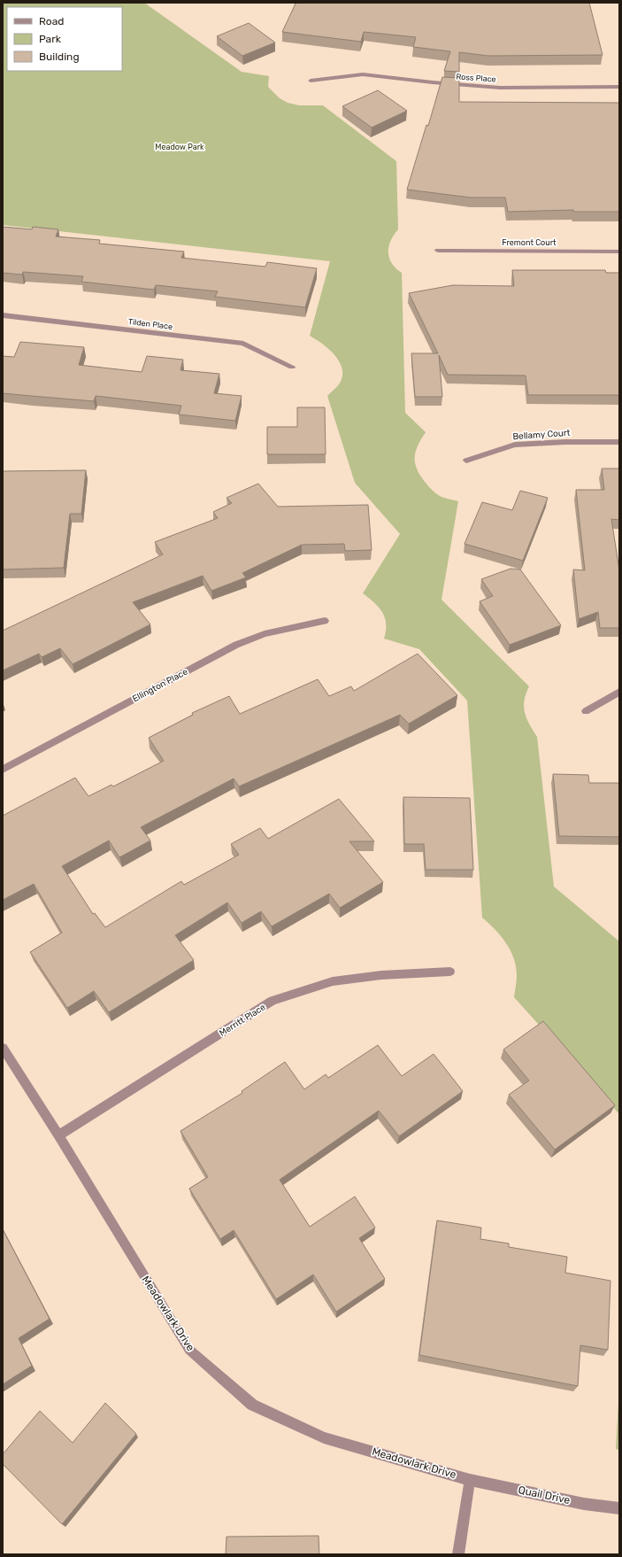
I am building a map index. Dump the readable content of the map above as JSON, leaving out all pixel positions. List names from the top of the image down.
{
  "streets": {
    "street": [
      "Ross Place",
      "Fremont Court",
      "Tilden Place",
      "Bellamy Court",
      "Ellington Place",
      "Merritt Place",
      "Meadowlark Drive",
      "Quail Drive"
    ]
  },
  "crossings": [
    ["Merritt Place", "Meadowlark Drive"],
    ["Meadowlark Drive", "Quail Drive"]
  ],
  "parks": ["Meadow Park"],
  "legend": ["Road", "Park", "Building"]
}
